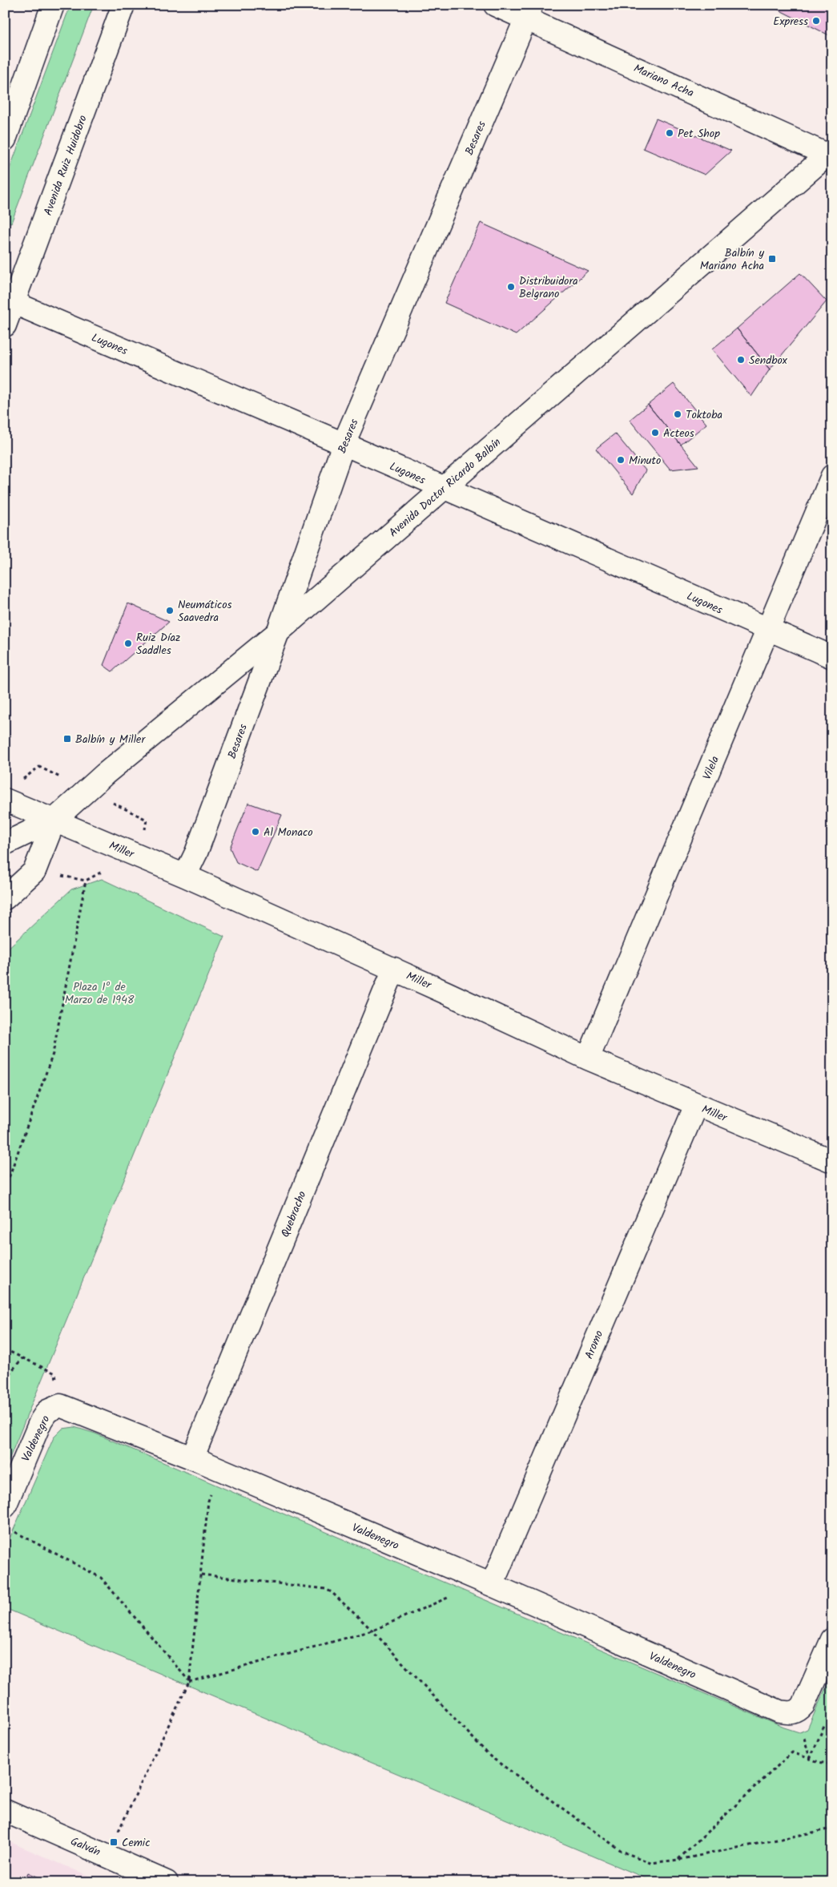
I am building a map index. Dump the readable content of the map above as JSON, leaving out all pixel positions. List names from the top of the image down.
{
  "streets": {
    "street": [
      "Mariano Acha",
      "Besares",
      "Avenida Ruiz Huidobro",
      "Lugones",
      "Avenida Doctor Ricardo Balbín",
      "Vilela",
      "Miller",
      "Quebracho",
      "Aromo",
      "Valdenegro",
      "Galván"
    ]
  },
  "crossings": [
    ["Mariano Acha", "Besares"],
    ["Mariano Acha", "Avenida Doctor Ricardo Balbín"],
    ["Besares", "Lugones"],
    ["Besares", "Avenida Doctor Ricardo Balbín"],
    ["Besares", "Miller"],
    ["Avenida Ruiz Huidobro", "Lugones"],
    ["Lugones", "Avenida Doctor Ricardo Balbín"],
    ["Lugones", "Vilela"],
    ["Avenida Doctor Ricardo Balbín", "Miller"],
    ["Vilela", "Miller"],
    ["Miller", "Quebracho"],
    ["Miller", "Aromo"],
    ["Quebracho", "Valdenegro"],
    ["Aromo", "Valdenegro"]
  ],
  "parks": ["Plaza 1º de Marzo de 1948"],
  "places": {
    "other": [
      "Express",
      "Pet Shop",
      "Distribuidora Belgrano",
      "Sendbox",
      "Toktoba",
      "Acteos",
      "Minuto",
      "Neumáticos Saavedra",
      "Ruiz Díaz Saddles",
      "Al Monaco"
    ],
    "transit": ["Balbín y Mariano Acha", "Balbín y Miller", "Cemic"]
  }
}
